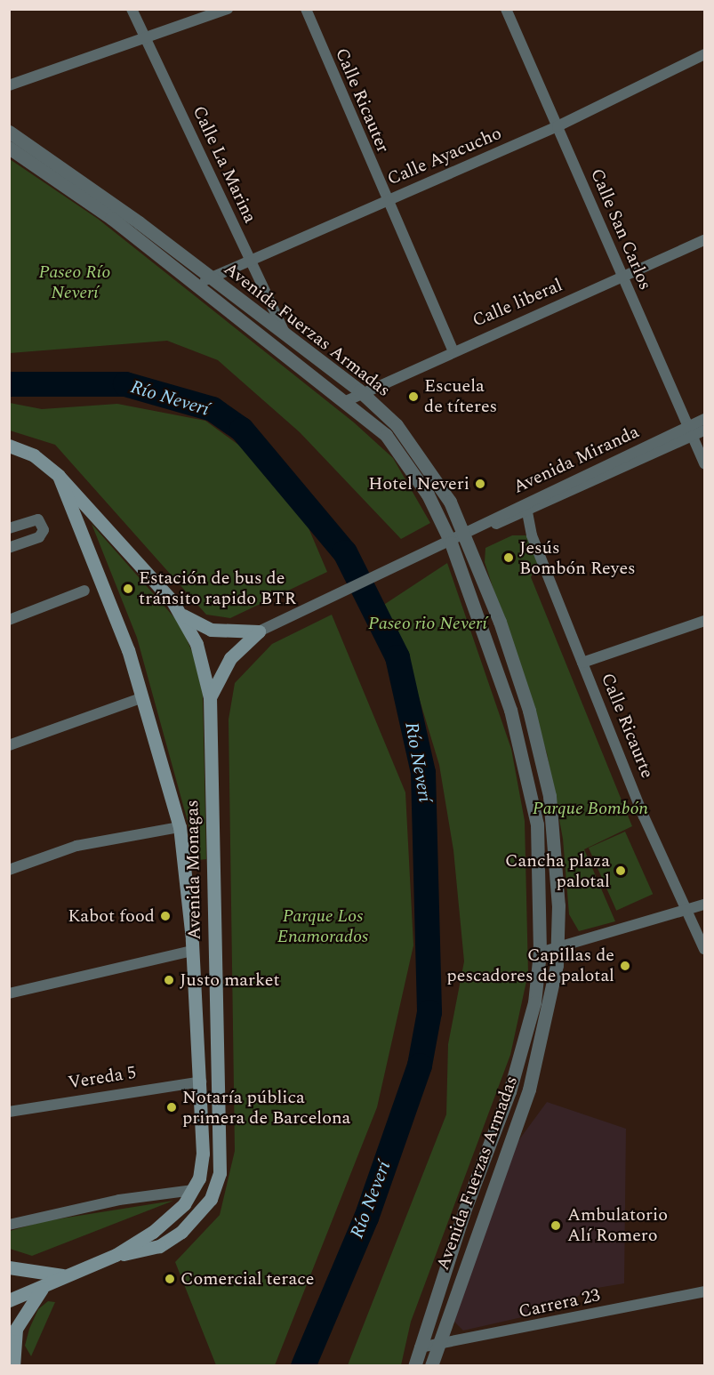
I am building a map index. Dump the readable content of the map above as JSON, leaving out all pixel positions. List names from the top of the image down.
{
  "streets": {
    "main road": ["Avenida Monagas"],
    "street": [
      "Calle Ricauter",
      "Calle Ayacucho",
      "Calle La Marina",
      "Calle San Carlos",
      "Calle liberal",
      "Avenida Fuerzas Armadas",
      "Avenida Miranda",
      "Calle Ricaurte",
      "Vereda 5",
      "Carrera 23"
    ]
  },
  "crossings": [
    ["Calle Ricauter", "Calle Ayacucho"],
    ["Calle Ricauter", "Calle liberal"],
    ["Calle Ayacucho", "Calle La Marina"],
    ["Calle Ayacucho", "Calle San Carlos"],
    ["Calle Ayacucho", "Avenida Fuerzas Armadas"],
    ["Calle La Marina", "Avenida Fuerzas Armadas"],
    ["Calle San Carlos", "Calle liberal"],
    ["Calle San Carlos", "Avenida Miranda"],
    ["Calle liberal", "Avenida Fuerzas Armadas"],
    ["Avenida Fuerzas Armadas", "Avenida Miranda"],
    ["Avenida Fuerzas Armadas", "Carrera 23"],
    ["Avenida Miranda", "Calle Ricaurte"],
    ["Avenida Monagas", "Vereda 5"]
  ],
  "water": ["Río Neverí"],
  "parks": [
    "Paseo Río Neverí",
    "Paseo rio Neverí",
    "Parque Bombón",
    "Parque Los Enamorados"
  ],
  "places": [
    "Escuela de títeres",
    "Hotel Neveri",
    "Jesús Bombón Reyes",
    "Estación de bus de tránsito rapido BTR",
    "Cancha plaza palotal",
    "Kabot food",
    "Capillas de pescadores de palotal",
    "Justo market",
    "Notaría pública primera de Barcelona",
    "Ambulatorio Alí Romero",
    "Comercial terace"
  ]
}
